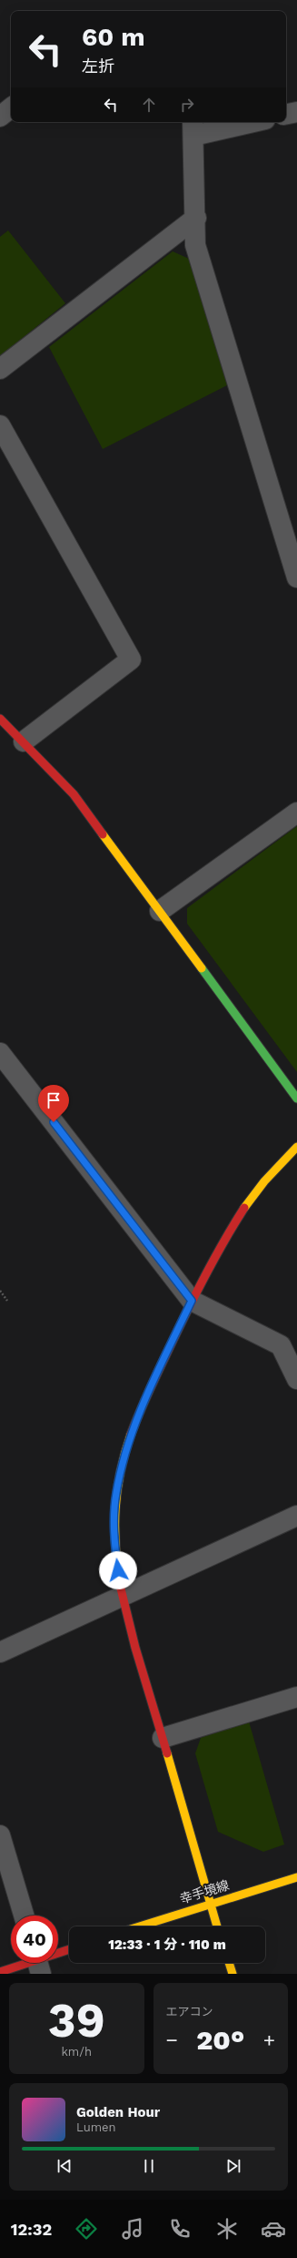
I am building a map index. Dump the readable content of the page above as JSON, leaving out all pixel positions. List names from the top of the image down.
{
  "streets": {
    "street": ["幸手境線"]
  },
  "page": {
    "turn": ["60 m", "左折"],
    "limit": "40",
    "trip": "12:33 · 1 分 · 110 m",
    "tile": [
      ["39", "km/h"],
      "エアコン"
    ],
    "heat": ["−", "20°", "+"],
    "song": ["Golden Hour", "Lumen"],
    "tabs": "12:32"
  }
}
